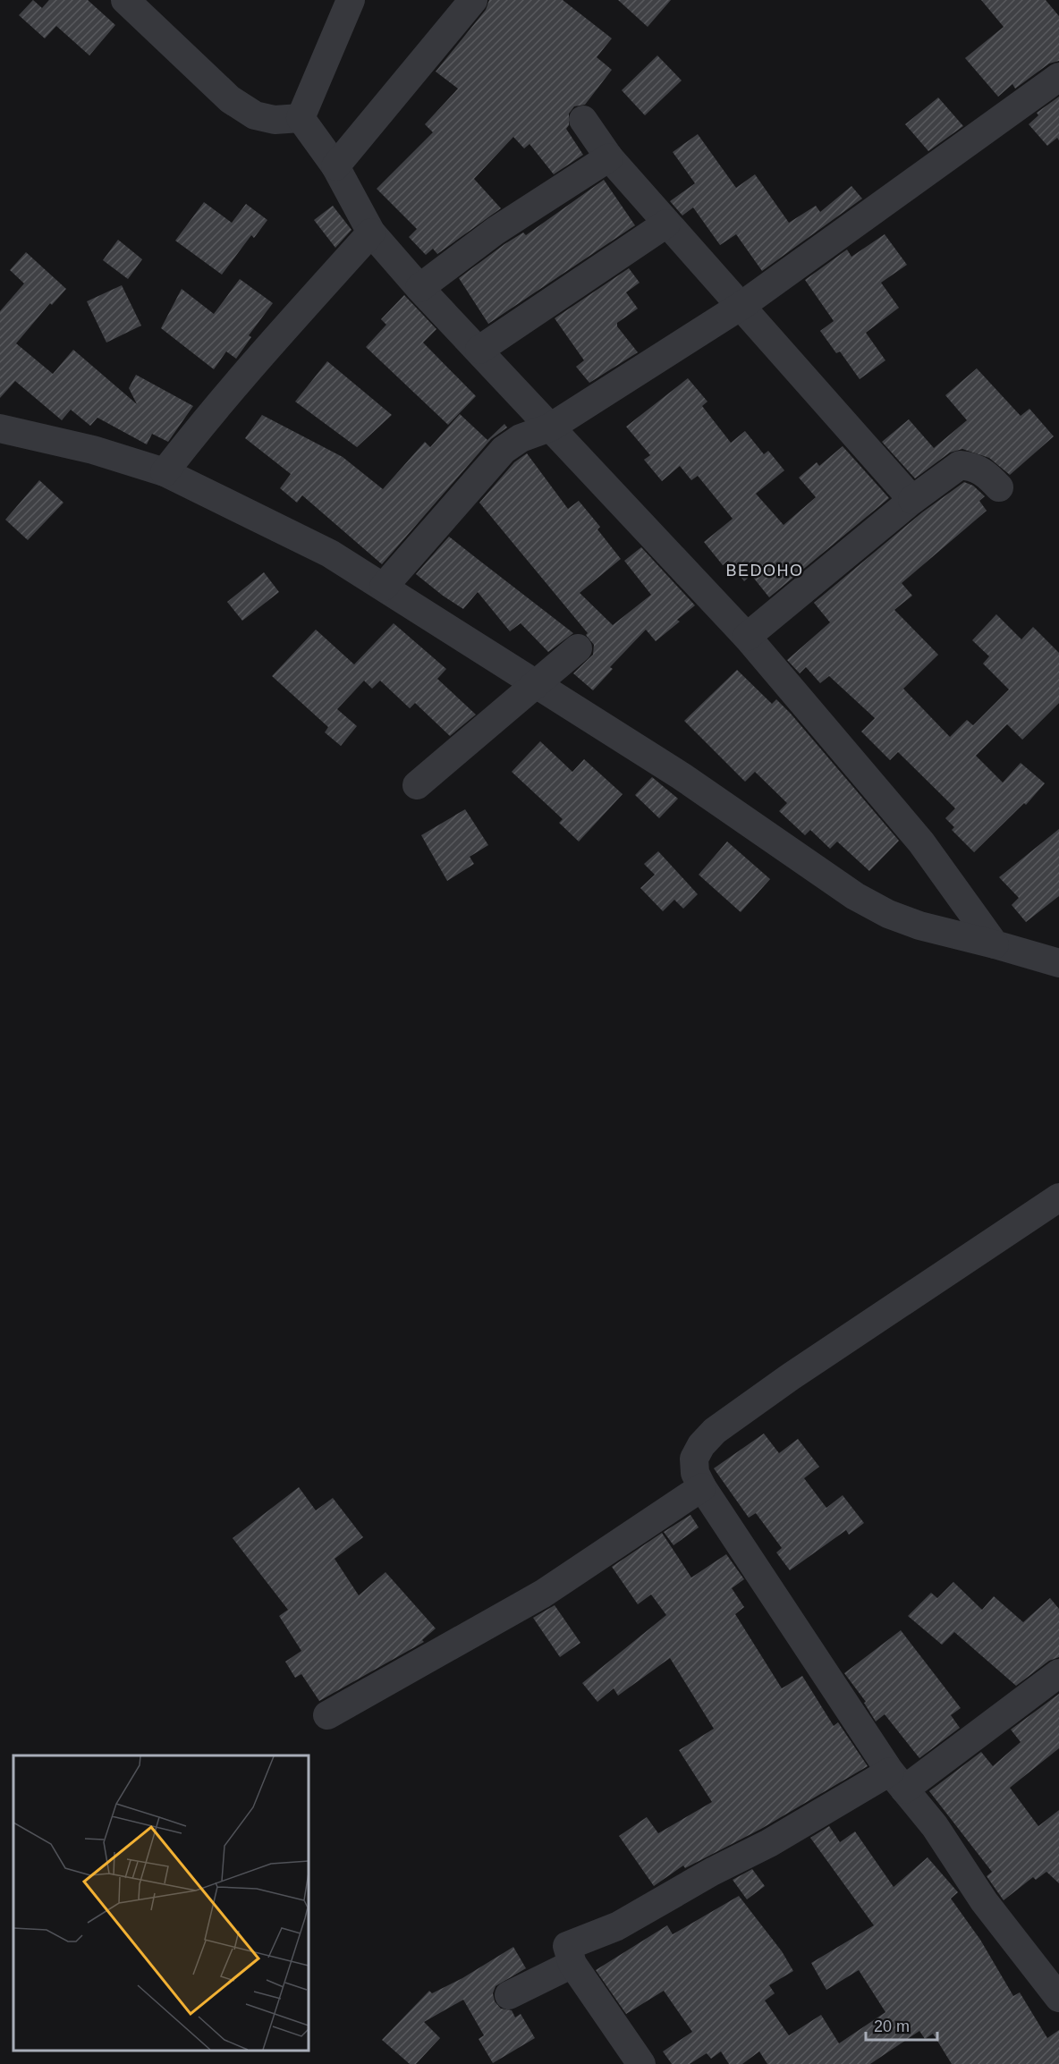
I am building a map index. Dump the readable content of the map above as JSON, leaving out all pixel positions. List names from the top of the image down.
{
  "districts": ["BEDOHO"],
  "scale_bar": "20 m"
}
